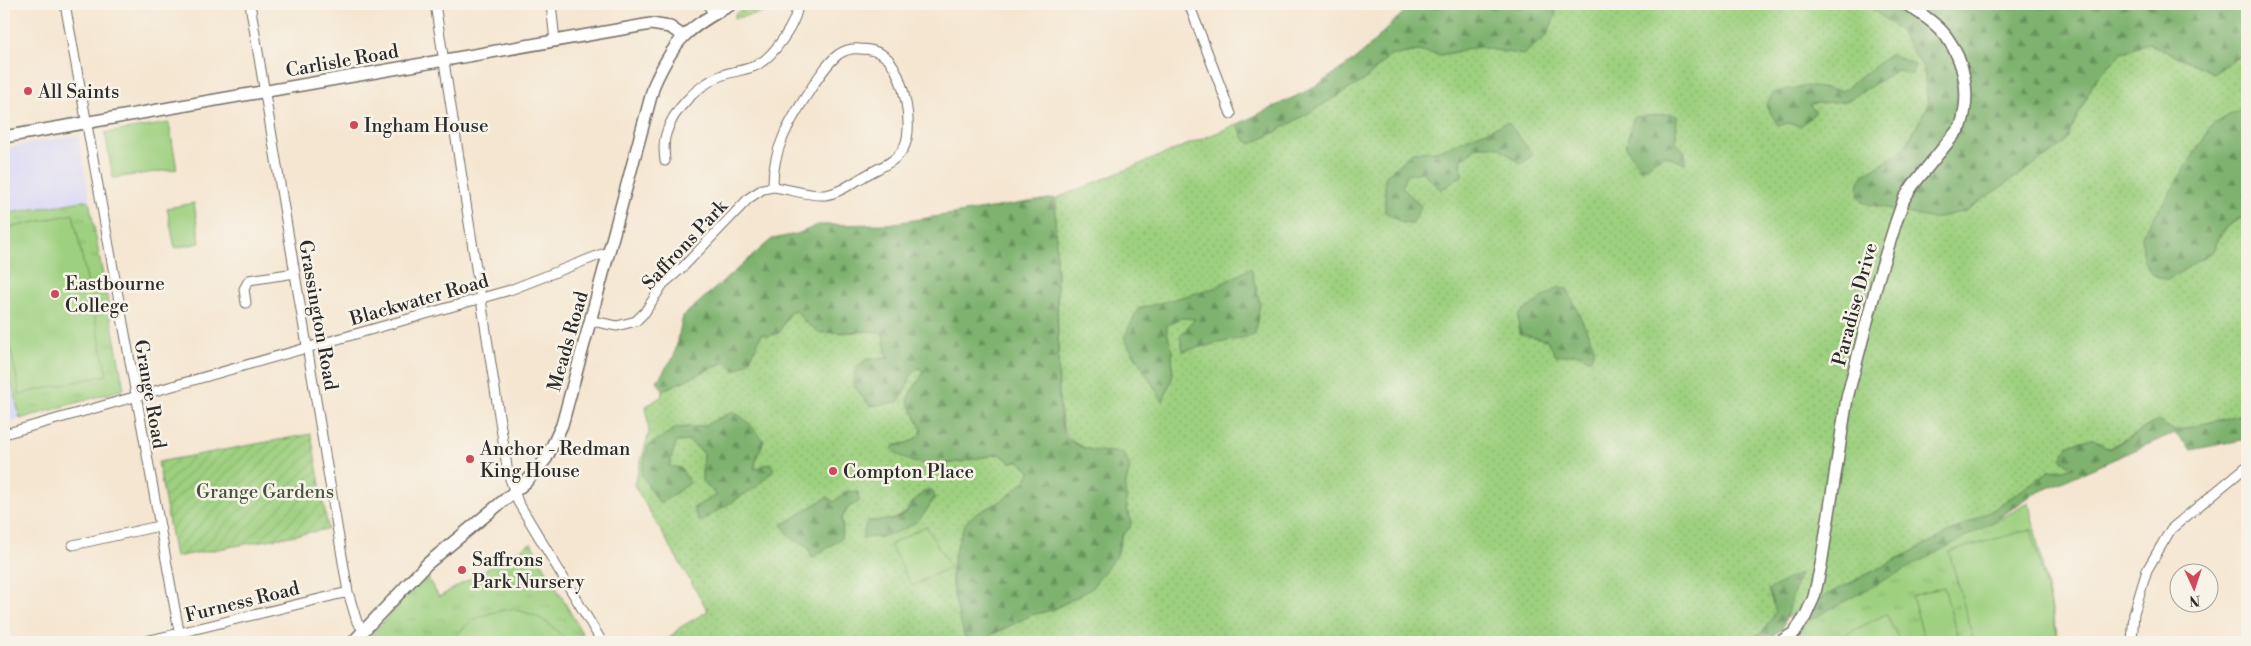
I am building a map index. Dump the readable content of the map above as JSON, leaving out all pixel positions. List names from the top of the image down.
{
  "streets": {
    "street": [
      "Carlisle Road",
      "Saffrons Park",
      "Blackwater Road",
      "Paradise Drive",
      "Grassington Road",
      "Meads Road",
      "Grange Road",
      "Furness Road"
    ]
  },
  "crossings": [
    ["Carlisle Road", "Grassington Road"],
    ["Carlisle Road", "Meads Road"],
    ["Carlisle Road", "Grange Road"],
    ["Saffrons Park", "Meads Road"],
    ["Blackwater Road", "Grassington Road"],
    ["Blackwater Road", "Meads Road"],
    ["Blackwater Road", "Grange Road"],
    ["Grassington Road", "Meads Road"],
    ["Grassington Road", "Furness Road"],
    ["Grange Road", "Furness Road"]
  ],
  "parks": ["Grange Gardens"],
  "places": [
    "All Saints",
    "Ingham House",
    "Eastbourne College",
    "Anchor - Redman King House",
    "Compton Place",
    "Saffrons Park Nursery"
  ],
  "north": "bottom"
}
